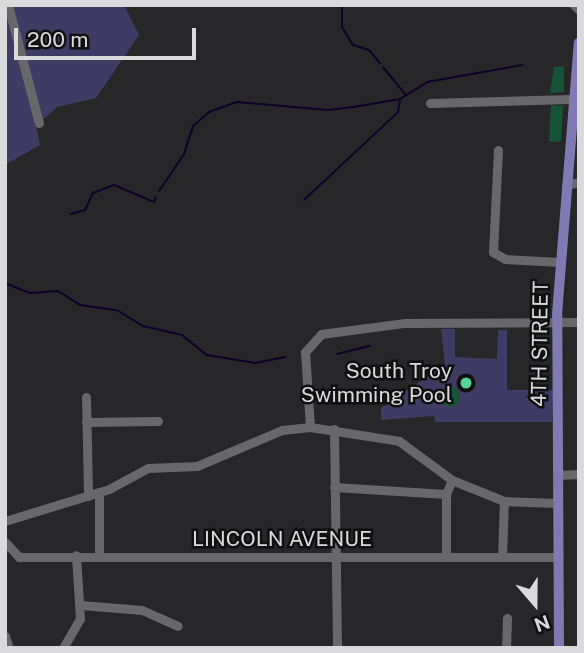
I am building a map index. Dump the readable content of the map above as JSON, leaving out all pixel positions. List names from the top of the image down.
{
  "streets": {
    "main road": ["4TH STREET"],
    "street": ["LINCOLN AVENUE"]
  },
  "crossings": [
    ["4TH STREET", "LINCOLN AVENUE"]
  ],
  "places": ["South Troy Swimming Pool"],
  "scale_bar": "200 m",
  "north": "bottom"
}
